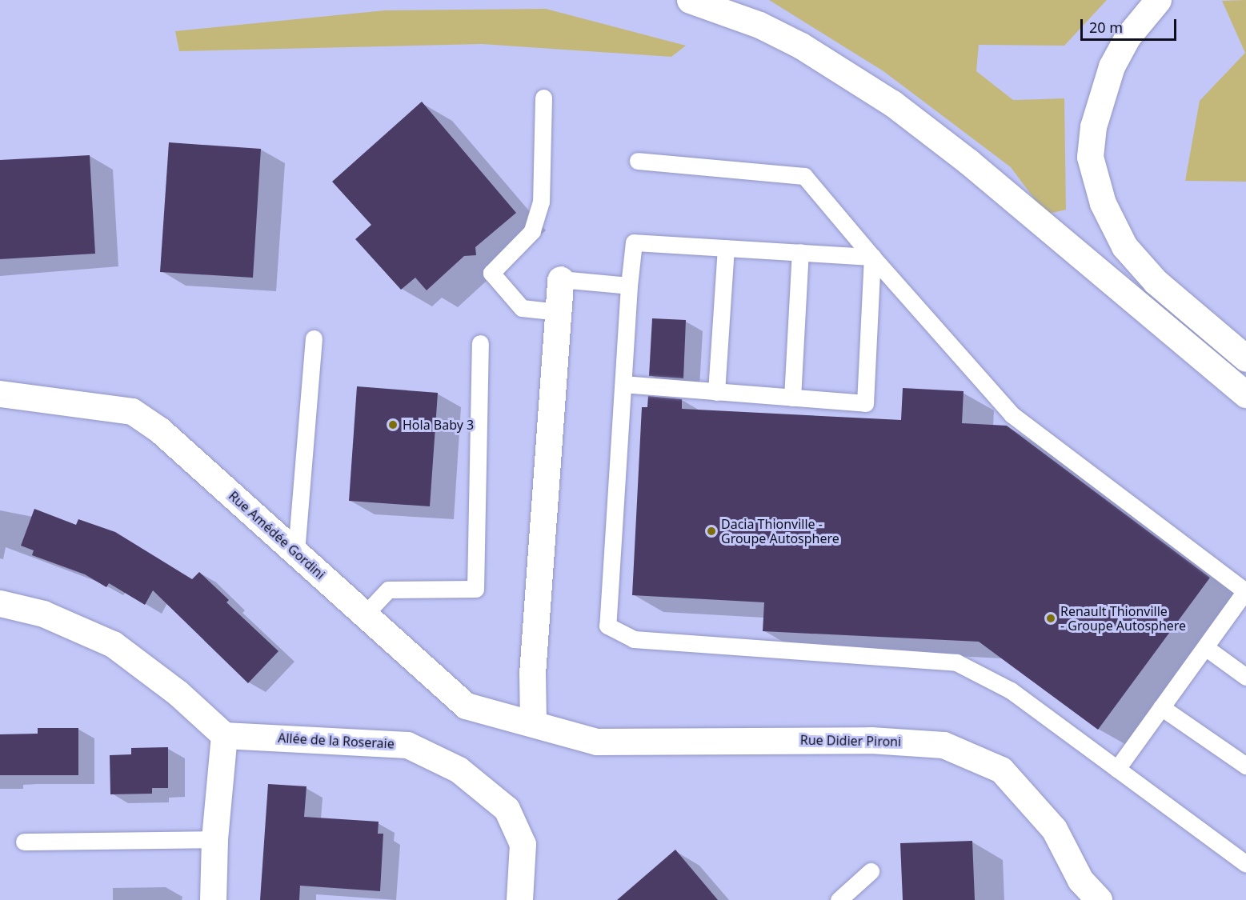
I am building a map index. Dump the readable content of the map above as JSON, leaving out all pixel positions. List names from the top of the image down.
{
  "streets": {
    "main road": ["Rue Amédée Gordini", "Allée de la Roseraie", "Rue Didier Pironi"]
  },
  "crossings": [
    ["Rue Amédée Gordini", "Rue Didier Pironi"]
  ],
  "places": ["Hola Baby 3", "Dacia Thionville - Groupe Autosphere", "Renault Thionville - Groupe Autosphere"],
  "scale_bar": "20 m"
}
